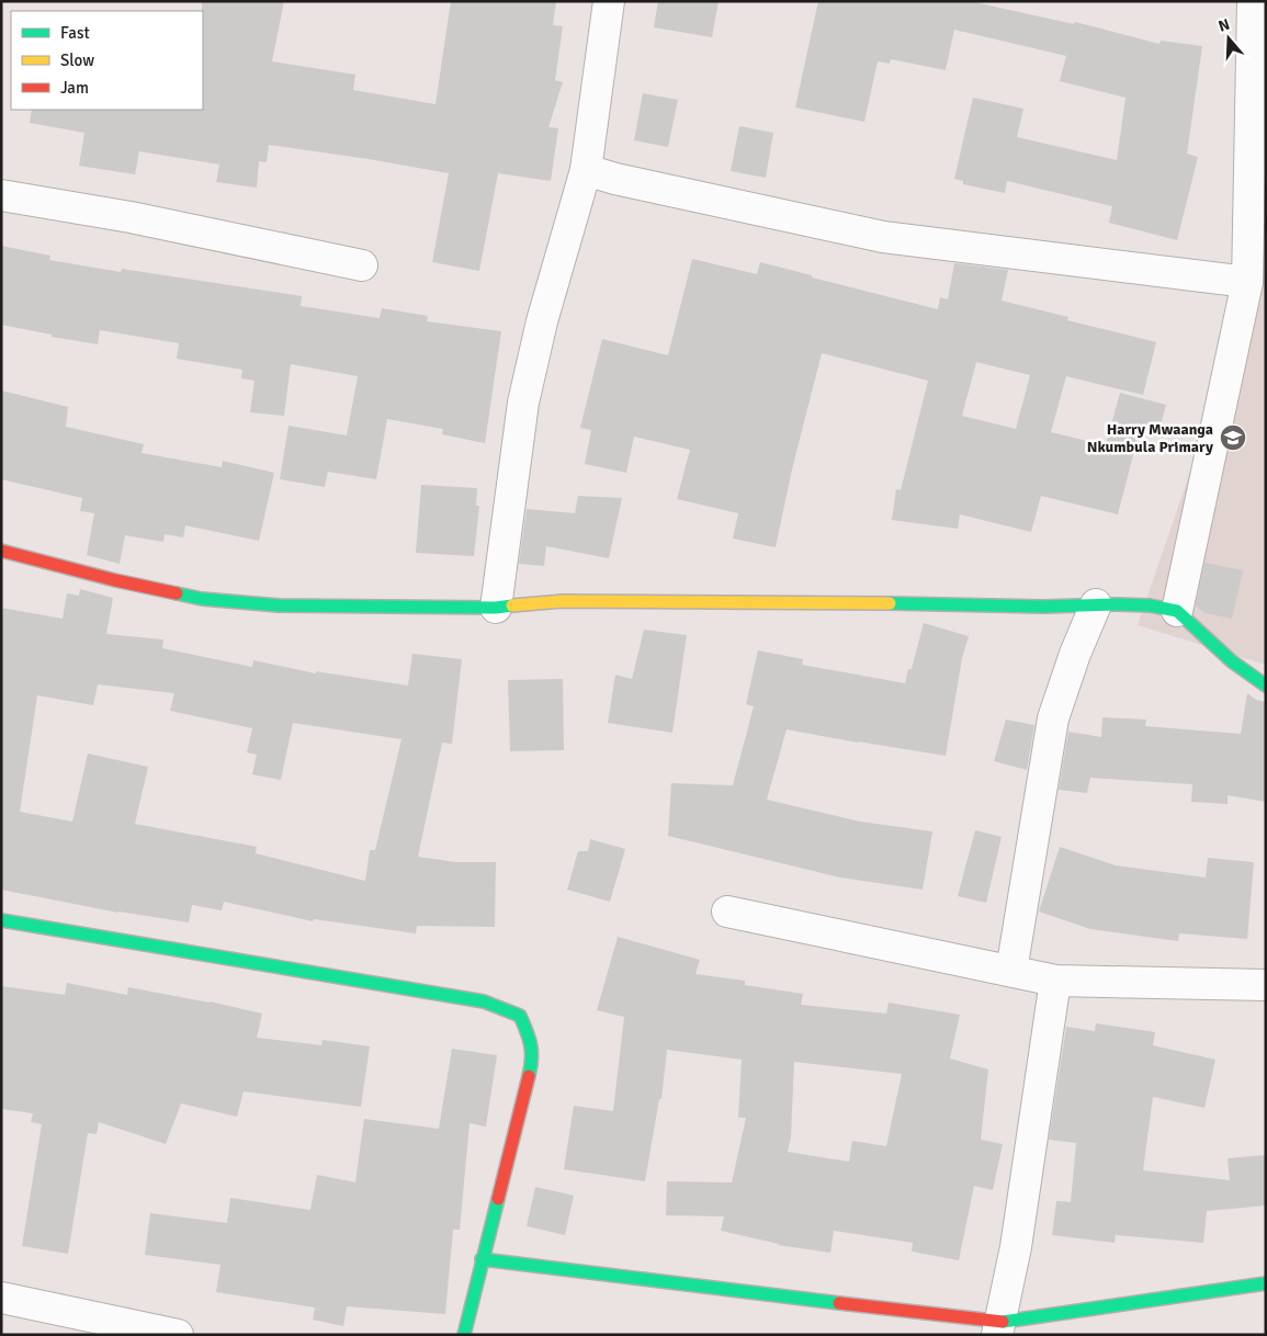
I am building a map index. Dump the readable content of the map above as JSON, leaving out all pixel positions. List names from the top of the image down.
{
  "places": {
    "school or university": ["Harry Mwaanga Nkumbula Primary"]
  },
  "legend": ["Fast", "Slow", "Jam"],
  "north": "top"
}
